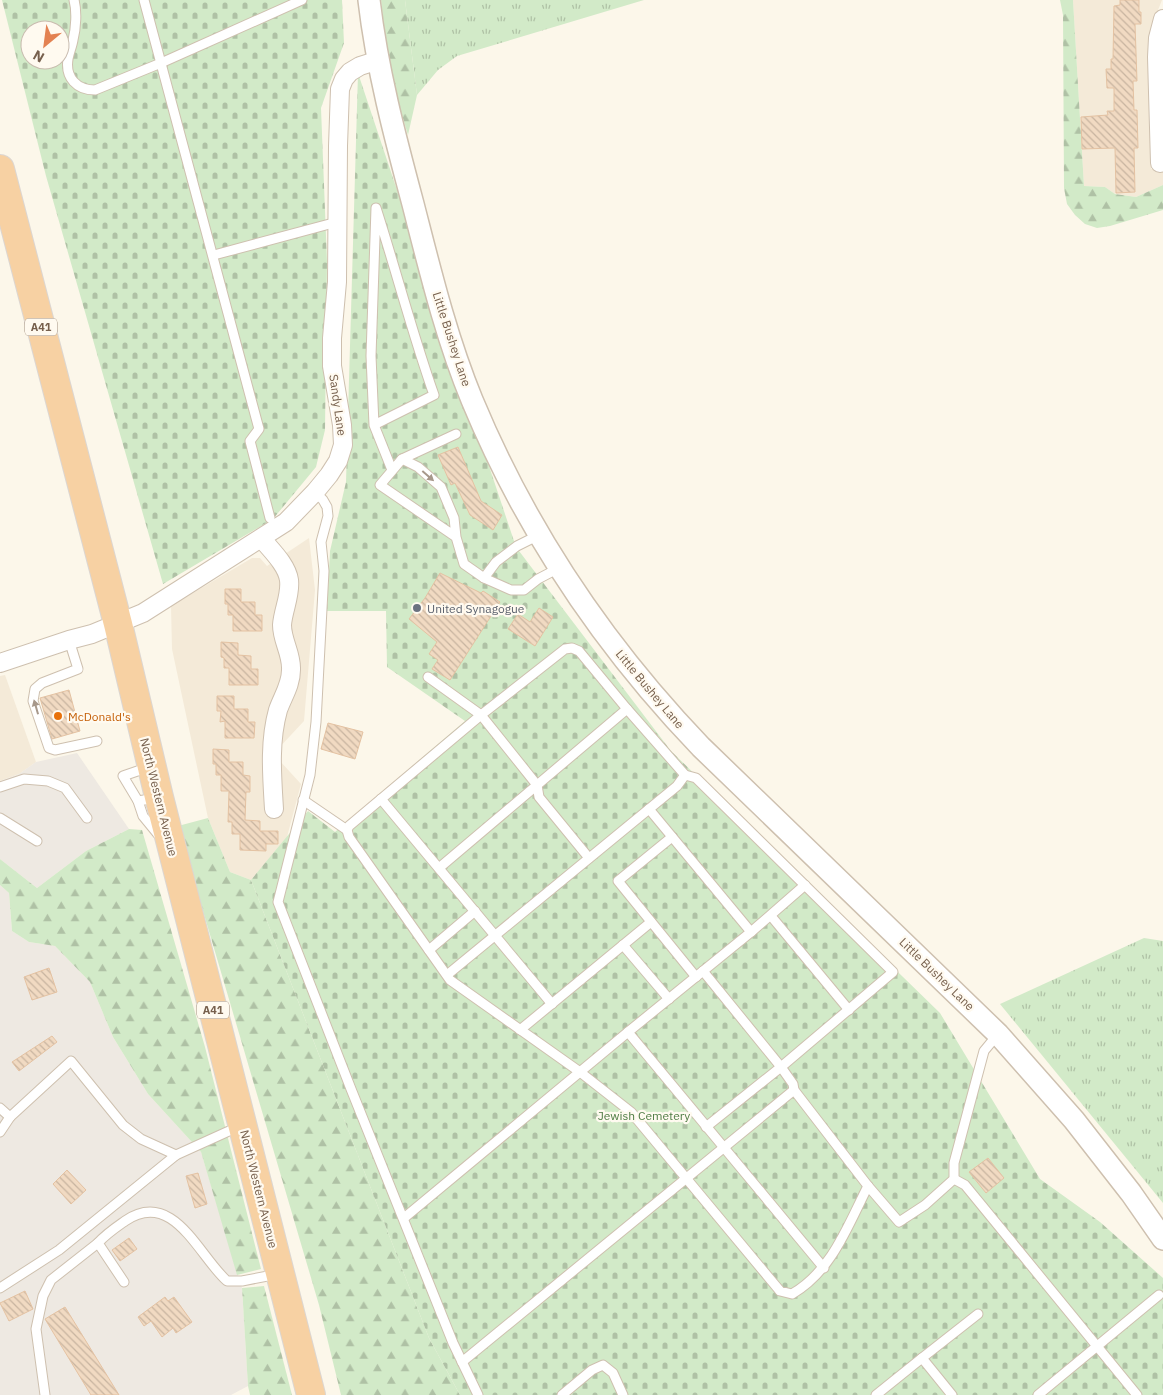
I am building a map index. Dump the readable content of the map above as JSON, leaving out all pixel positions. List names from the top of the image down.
{
  "streets": {
    "highway": ["A41", "North Western Avenue"],
    "street": ["Little Bushey Lane", "Sandy Lane"]
  },
  "crossings": [
    ["Little Bushey Lane", "Sandy Lane"],
    ["Sandy Lane", "North Western Avenue"]
  ],
  "parks": ["Jewish Cemetery"],
  "places": ["United Synagogue", "McDonald's"],
  "north": "bottom left"
}
